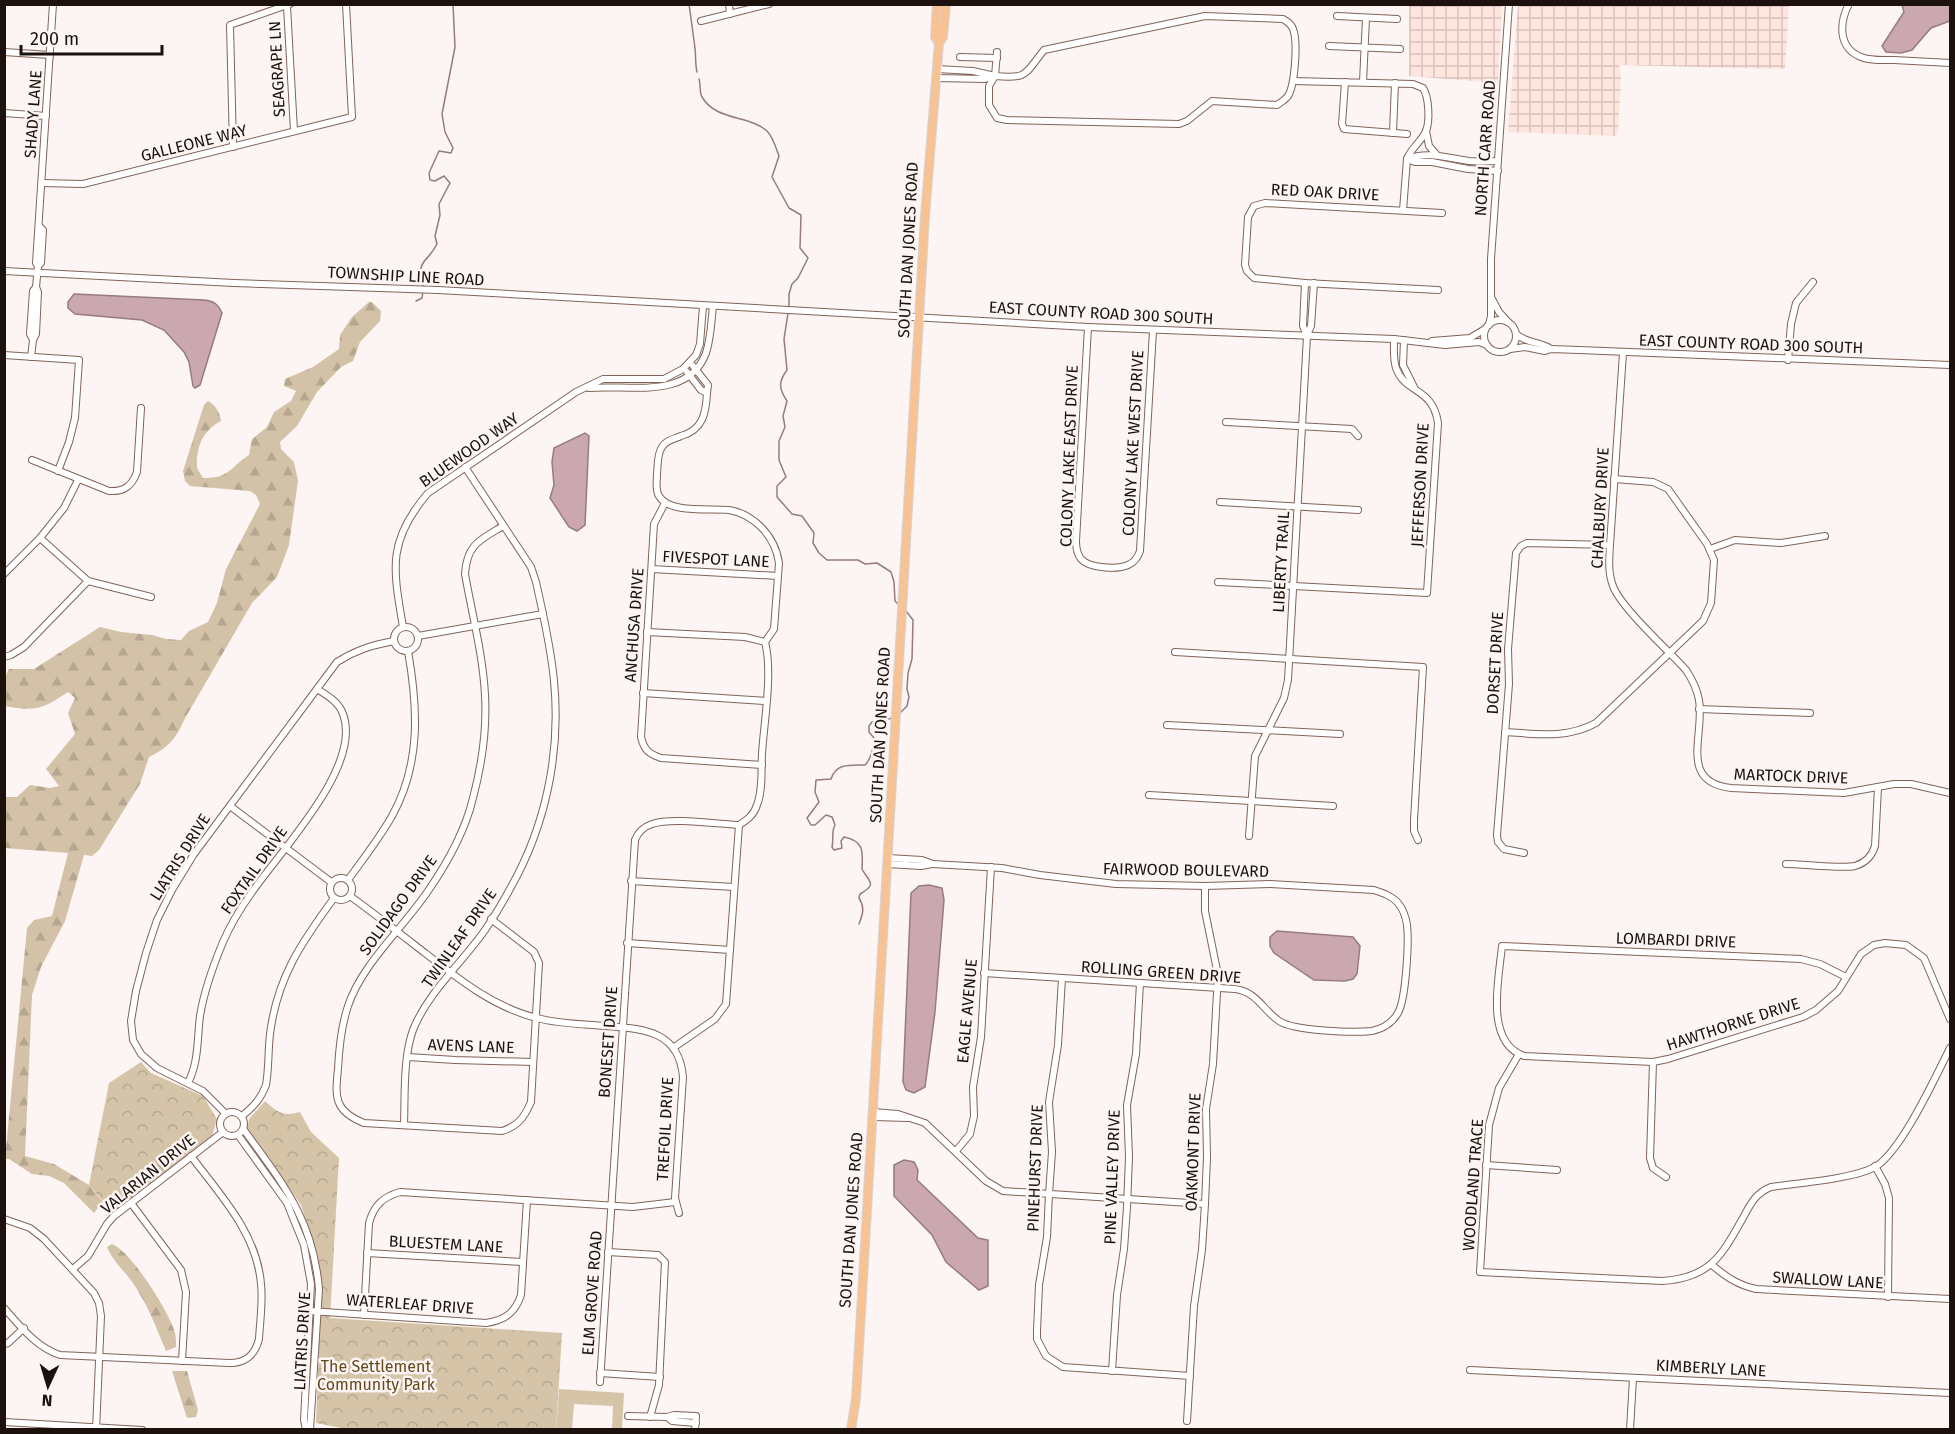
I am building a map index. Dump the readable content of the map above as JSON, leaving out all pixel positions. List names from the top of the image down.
{
  "streets": {
    "main road": ["SOUTH DAN JONES ROAD"],
    "street": [
      "SEAGRAPE LN",
      "SHADY LANE",
      "GALLEONE WAY",
      "NORTH CARR ROAD",
      "RED OAK DRIVE",
      "TOWNSHIP LINE ROAD",
      "EAST COUNTY ROAD 300 SOUTH",
      "COLONY LAKE WEST DRIVE",
      "BLUEWOOD WAY",
      "COLONY LAKE EAST DRIVE",
      "JEFFERSON DRIVE",
      "CHALBURY DRIVE",
      "FIVESPOT LANE",
      "LIBERTY TRAIL",
      "ANCHUSA DRIVE",
      "DORSET DRIVE",
      "MARTOCK DRIVE",
      "LIATRIS DRIVE",
      "FOXTAIL DRIVE",
      "FAIRWOOD BOULEVARD",
      "SOLIDAGO DRIVE",
      "TWINLEAF DRIVE",
      "LOMBARDI DRIVE",
      "ROLLING GREEN DRIVE",
      "EAGLE AVENUE",
      "HAWTHORNE DRIVE",
      "BONESET DRIVE",
      "AVENS LANE",
      "TREFOIL DRIVE",
      "OAKMONT DRIVE",
      "PINEHURST DRIVE",
      "VALARIAN DRIVE",
      "PINE VALLEY DRIVE",
      "WOODLAND TRACE",
      "BLUESTEM LANE",
      "SWALLOW LANE",
      "ELM GROVE ROAD",
      "WATERLEAF DRIVE",
      "KIMBERLY LANE"
    ]
  },
  "crossings": [
    ["SEAGRAPE LN", "GALLEONE WAY"],
    ["SHADY LANE", "GALLEONE WAY"],
    ["SHADY LANE", "TOWNSHIP LINE ROAD"],
    ["NORTH CARR ROAD", "EAST COUNTY ROAD 300 SOUTH"],
    ["RED OAK DRIVE", "LIBERTY TRAIL"],
    ["SOUTH DAN JONES ROAD", "EAST COUNTY ROAD 300 SOUTH"],
    ["SOUTH DAN JONES ROAD", "FAIRWOOD BOULEVARD"],
    ["TOWNSHIP LINE ROAD", "EAST COUNTY ROAD 300 SOUTH"],
    ["TOWNSHIP LINE ROAD", "BLUEWOOD WAY"],
    ["EAST COUNTY ROAD 300 SOUTH", "COLONY LAKE WEST DRIVE"],
    ["EAST COUNTY ROAD 300 SOUTH", "COLONY LAKE EAST DRIVE"],
    ["EAST COUNTY ROAD 300 SOUTH", "JEFFERSON DRIVE"],
    ["EAST COUNTY ROAD 300 SOUTH", "CHALBURY DRIVE"],
    ["EAST COUNTY ROAD 300 SOUTH", "LIBERTY TRAIL"],
    ["COLONY LAKE WEST DRIVE", "COLONY LAKE EAST DRIVE"],
    ["BLUEWOOD WAY", "LIATRIS DRIVE"],
    ["BLUEWOOD WAY", "TWINLEAF DRIVE"],
    ["JEFFERSON DRIVE", "LIBERTY TRAIL"],
    ["CHALBURY DRIVE", "DORSET DRIVE"],
    ["CHALBURY DRIVE", "MARTOCK DRIVE"],
    ["FIVESPOT LANE", "ANCHUSA DRIVE"],
    ["LIATRIS DRIVE", "FOXTAIL DRIVE"],
    ["LIATRIS DRIVE", "VALARIAN DRIVE"],
    ["LIATRIS DRIVE", "WATERLEAF DRIVE"],
    ["FAIRWOOD BOULEVARD", "ROLLING GREEN DRIVE"],
    ["FAIRWOOD BOULEVARD", "EAGLE AVENUE"],
    ["FAIRWOOD BOULEVARD", "OAKMONT DRIVE"],
    ["SOLIDAGO DRIVE", "TWINLEAF DRIVE"],
    ["SOLIDAGO DRIVE", "AVENS LANE"],
    ["TWINLEAF DRIVE", "AVENS LANE"],
    ["LOMBARDI DRIVE", "HAWTHORNE DRIVE"],
    ["LOMBARDI DRIVE", "WOODLAND TRACE"],
    ["ROLLING GREEN DRIVE", "EAGLE AVENUE"],
    ["ROLLING GREEN DRIVE", "OAKMONT DRIVE"],
    ["ROLLING GREEN DRIVE", "PINEHURST DRIVE"],
    ["ROLLING GREEN DRIVE", "PINE VALLEY DRIVE"],
    ["HAWTHORNE DRIVE", "WOODLAND TRACE"],
    ["BONESET DRIVE", "ELM GROVE ROAD"],
    ["PINEHURST DRIVE", "PINE VALLEY DRIVE"],
    ["WOODLAND TRACE", "SWALLOW LANE"],
    ["BLUESTEM LANE", "WATERLEAF DRIVE"]
  ],
  "parks": ["The Settlement Community Park"],
  "scale_bar": "200 m",
  "north": "bottom"
}
